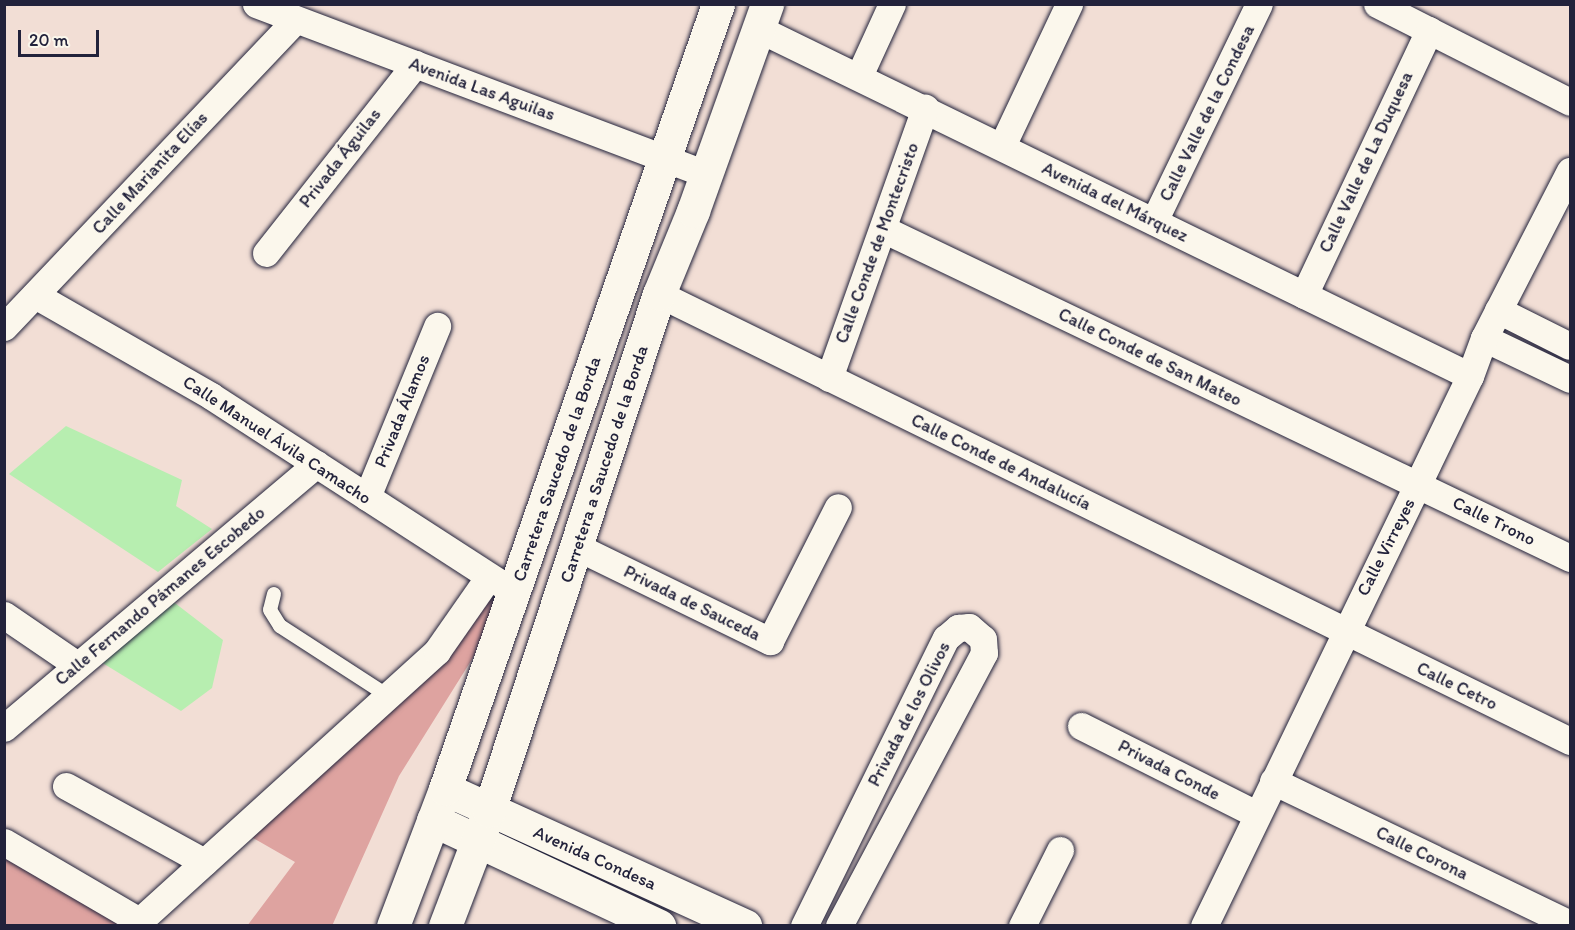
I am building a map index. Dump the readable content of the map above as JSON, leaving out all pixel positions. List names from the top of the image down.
{
  "streets": {
    "street": [
      "Avenida Las Aguilas",
      "Calle Valle de la Condesa",
      "Privada Águilas",
      "Calle Valle de La Duquesa",
      "Calle Marianita Elías",
      "Avenida del Márquez",
      "Calle Conde de Montecristo",
      "Calle Conde de San Mateo",
      "Privada Álamos",
      "Calle Manuel Ávila Camacho",
      "Calle Conde de Andalucía",
      "Carretera a Saucedo de la Borda",
      "Carretera Saucedo de la Borda",
      "Calle Trono",
      "Calle Virreyes",
      "Calle Fernando Pámanes Escobedo",
      "Privada de Sauceda",
      "Calle Cetro",
      "Privada de los Olivos",
      "Privada Conde",
      "Calle Corona",
      "Avenida Condesa"
    ]
  },
  "crossings": [
    ["Avenida Las Aguilas", "Privada Águilas"],
    ["Avenida Las Aguilas", "Calle Marianita Elías"],
    ["Avenida Las Aguilas", "Carretera a Saucedo de la Borda"],
    ["Avenida Las Aguilas", "Carretera Saucedo de la Borda"],
    ["Calle Valle de la Condesa", "Avenida del Márquez"],
    ["Calle Valle de La Duquesa", "Avenida del Márquez"],
    ["Calle Marianita Elías", "Calle Manuel Ávila Camacho"],
    ["Avenida del Márquez", "Calle Conde de Montecristo"],
    ["Avenida del Márquez", "Carretera a Saucedo de la Borda"],
    ["Avenida del Márquez", "Calle Virreyes"],
    ["Calle Conde de Montecristo", "Calle Conde de San Mateo"],
    ["Calle Conde de Montecristo", "Calle Conde de Andalucía"],
    ["Calle Conde de San Mateo", "Calle Trono"],
    ["Calle Conde de San Mateo", "Calle Virreyes"],
    ["Privada Álamos", "Calle Manuel Ávila Camacho"],
    ["Calle Manuel Ávila Camacho", "Carretera Saucedo de la Borda"],
    ["Calle Manuel Ávila Camacho", "Calle Fernando Pámanes Escobedo"],
    ["Calle Conde de Andalucía", "Carretera a Saucedo de la Borda"],
    ["Calle Conde de Andalucía", "Calle Virreyes"],
    ["Calle Conde de Andalucía", "Calle Cetro"],
    ["Carretera a Saucedo de la Borda", "Privada de Sauceda"],
    ["Carretera a Saucedo de la Borda", "Avenida Condesa"],
    ["Carretera Saucedo de la Borda", "Avenida Condesa"],
    ["Calle Trono", "Calle Virreyes"],
    ["Calle Virreyes", "Calle Cetro"],
    ["Calle Virreyes", "Privada Conde"],
    ["Calle Virreyes", "Calle Corona"]
  ],
  "scale_bar": "20 m"
}
